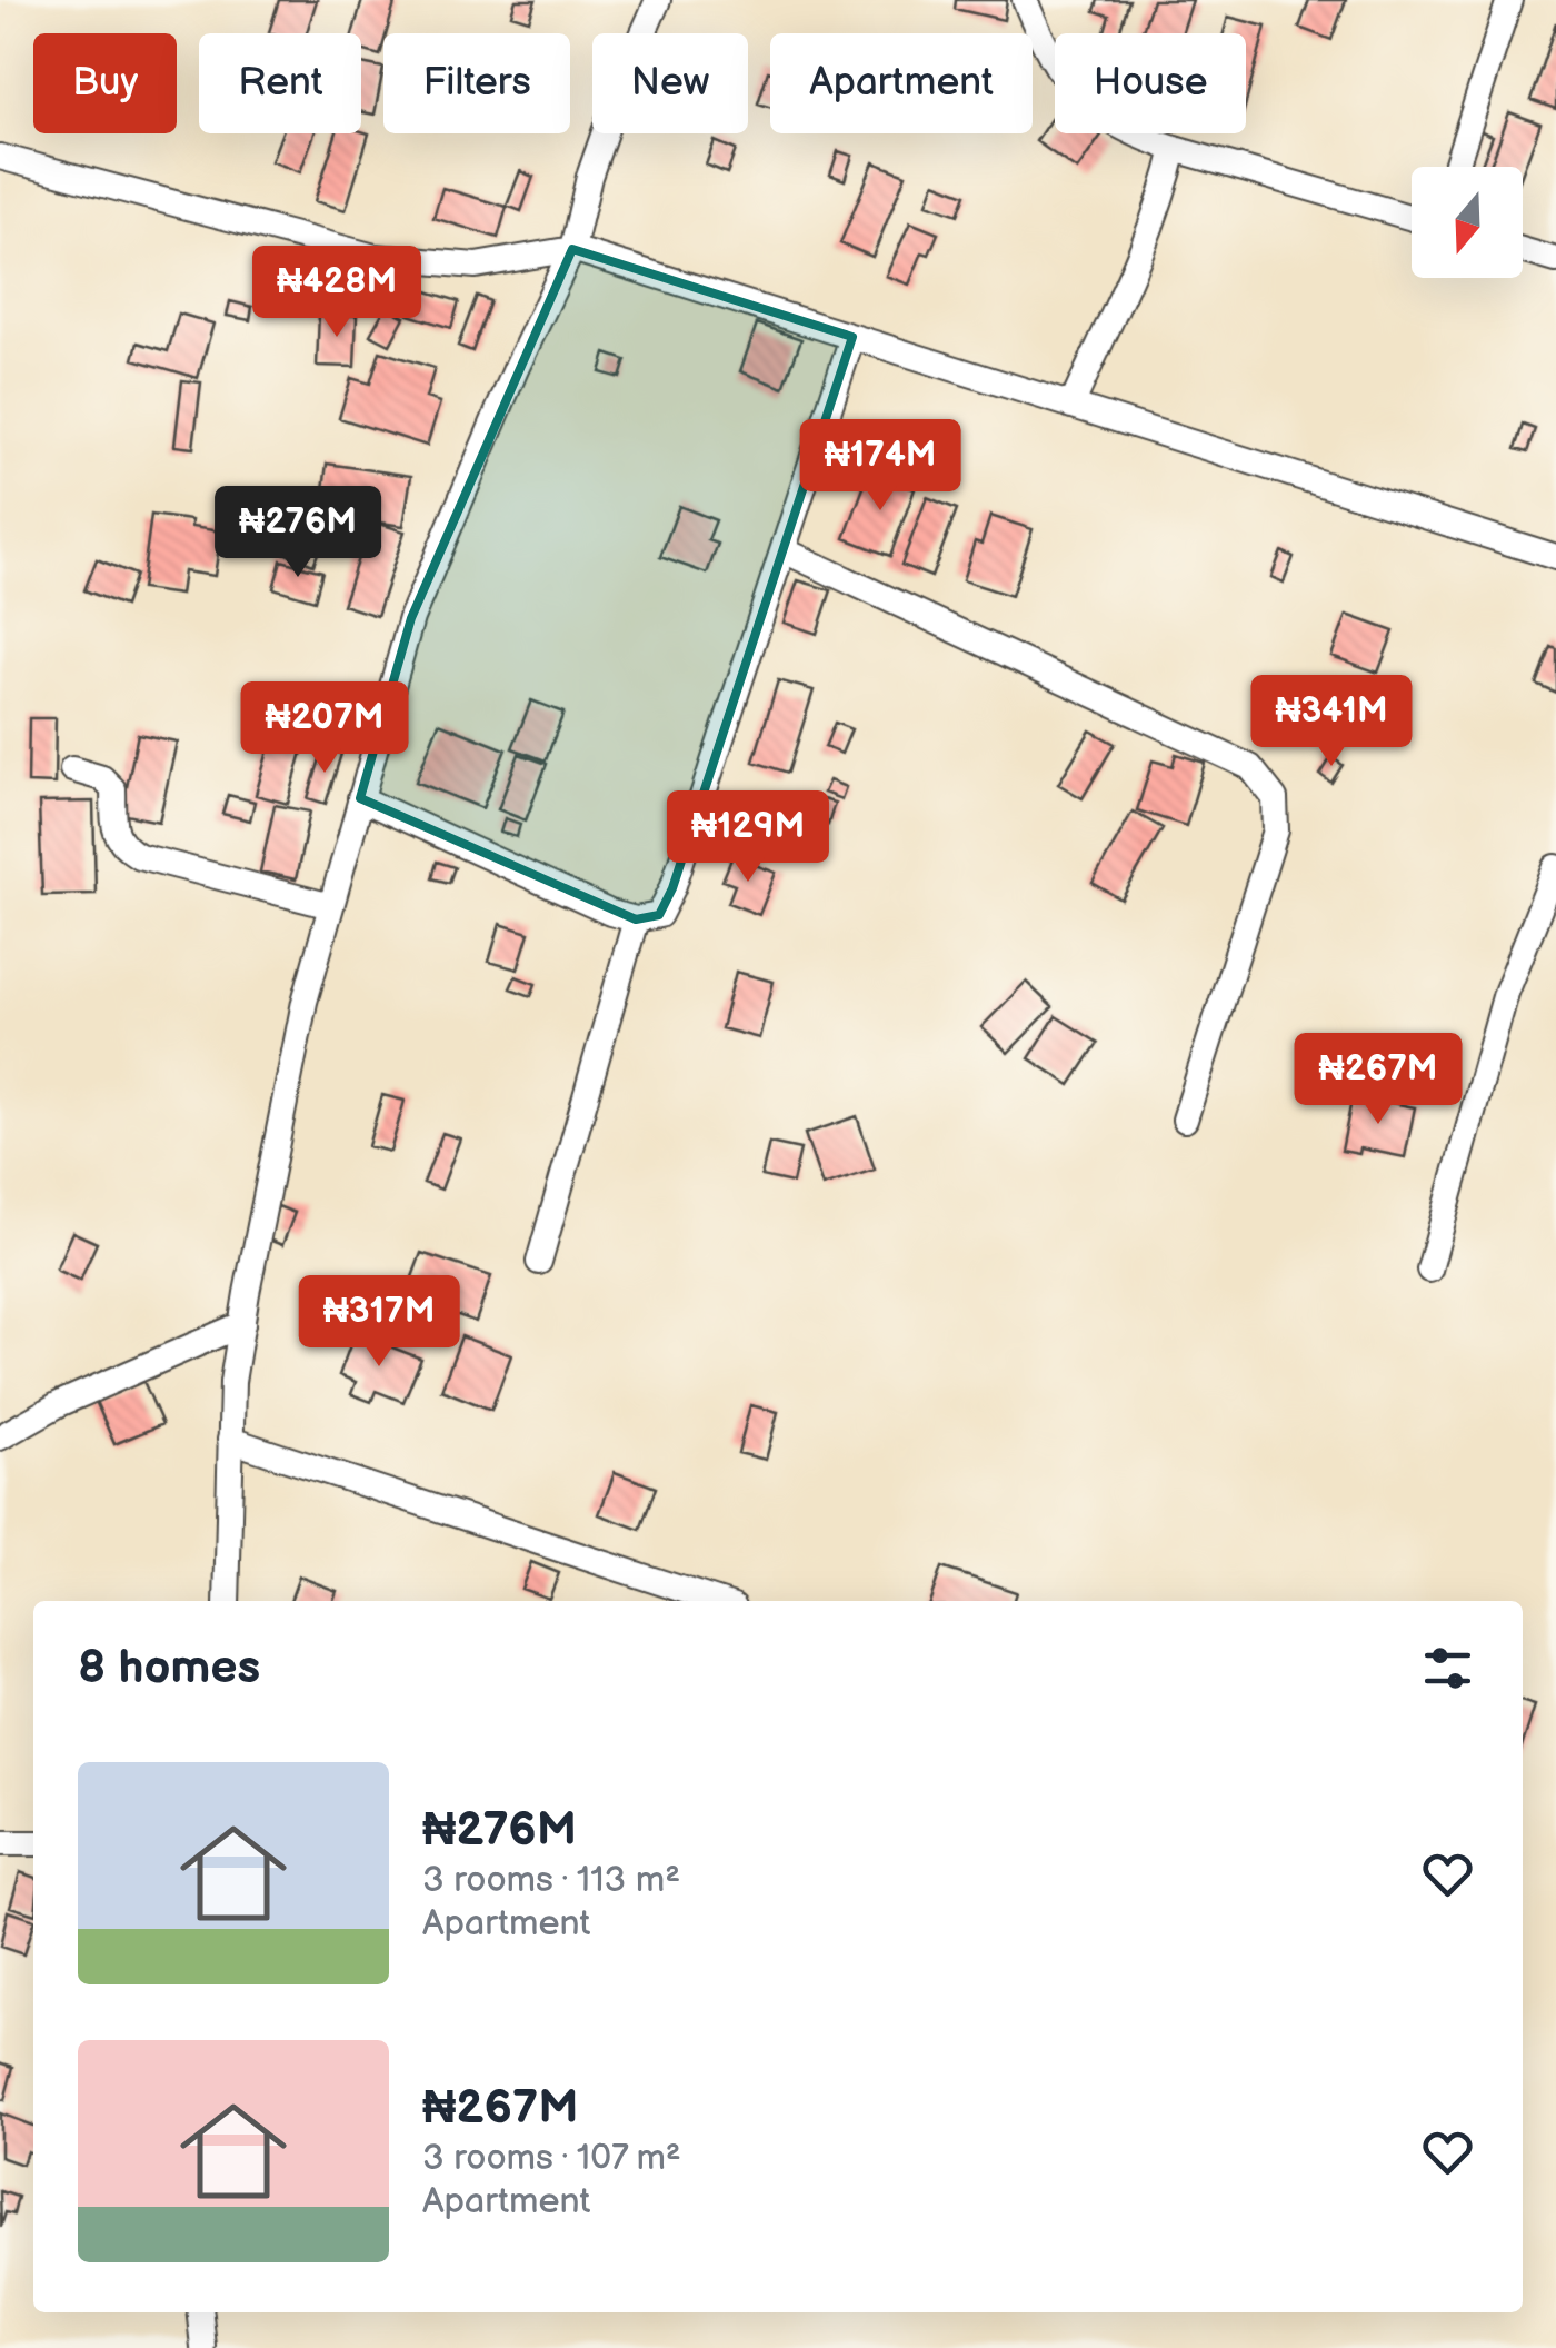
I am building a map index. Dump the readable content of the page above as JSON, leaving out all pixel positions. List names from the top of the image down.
{
  "north": "bottom",
  "page": {
    "chip": [
      "Buy",
      "Rent",
      "Filters",
      "New",
      "Apartment",
      "House"
    ],
    "price": [
      "₦428M",
      "₦174M",
      "₦276M",
      "₦341M",
      "₦207M",
      "₦129M",
      "₦267M",
      "₦317M"
    ],
    "heading": "8 homes",
    "list": [
      {
        "name": "₦276M",
        "note": "3 rooms · 113 m² · Apartment"
      },
      {
        "name": "₦267M",
        "note": "3 rooms · 107 m² · Apartment"
      }
    ]
  }
}
